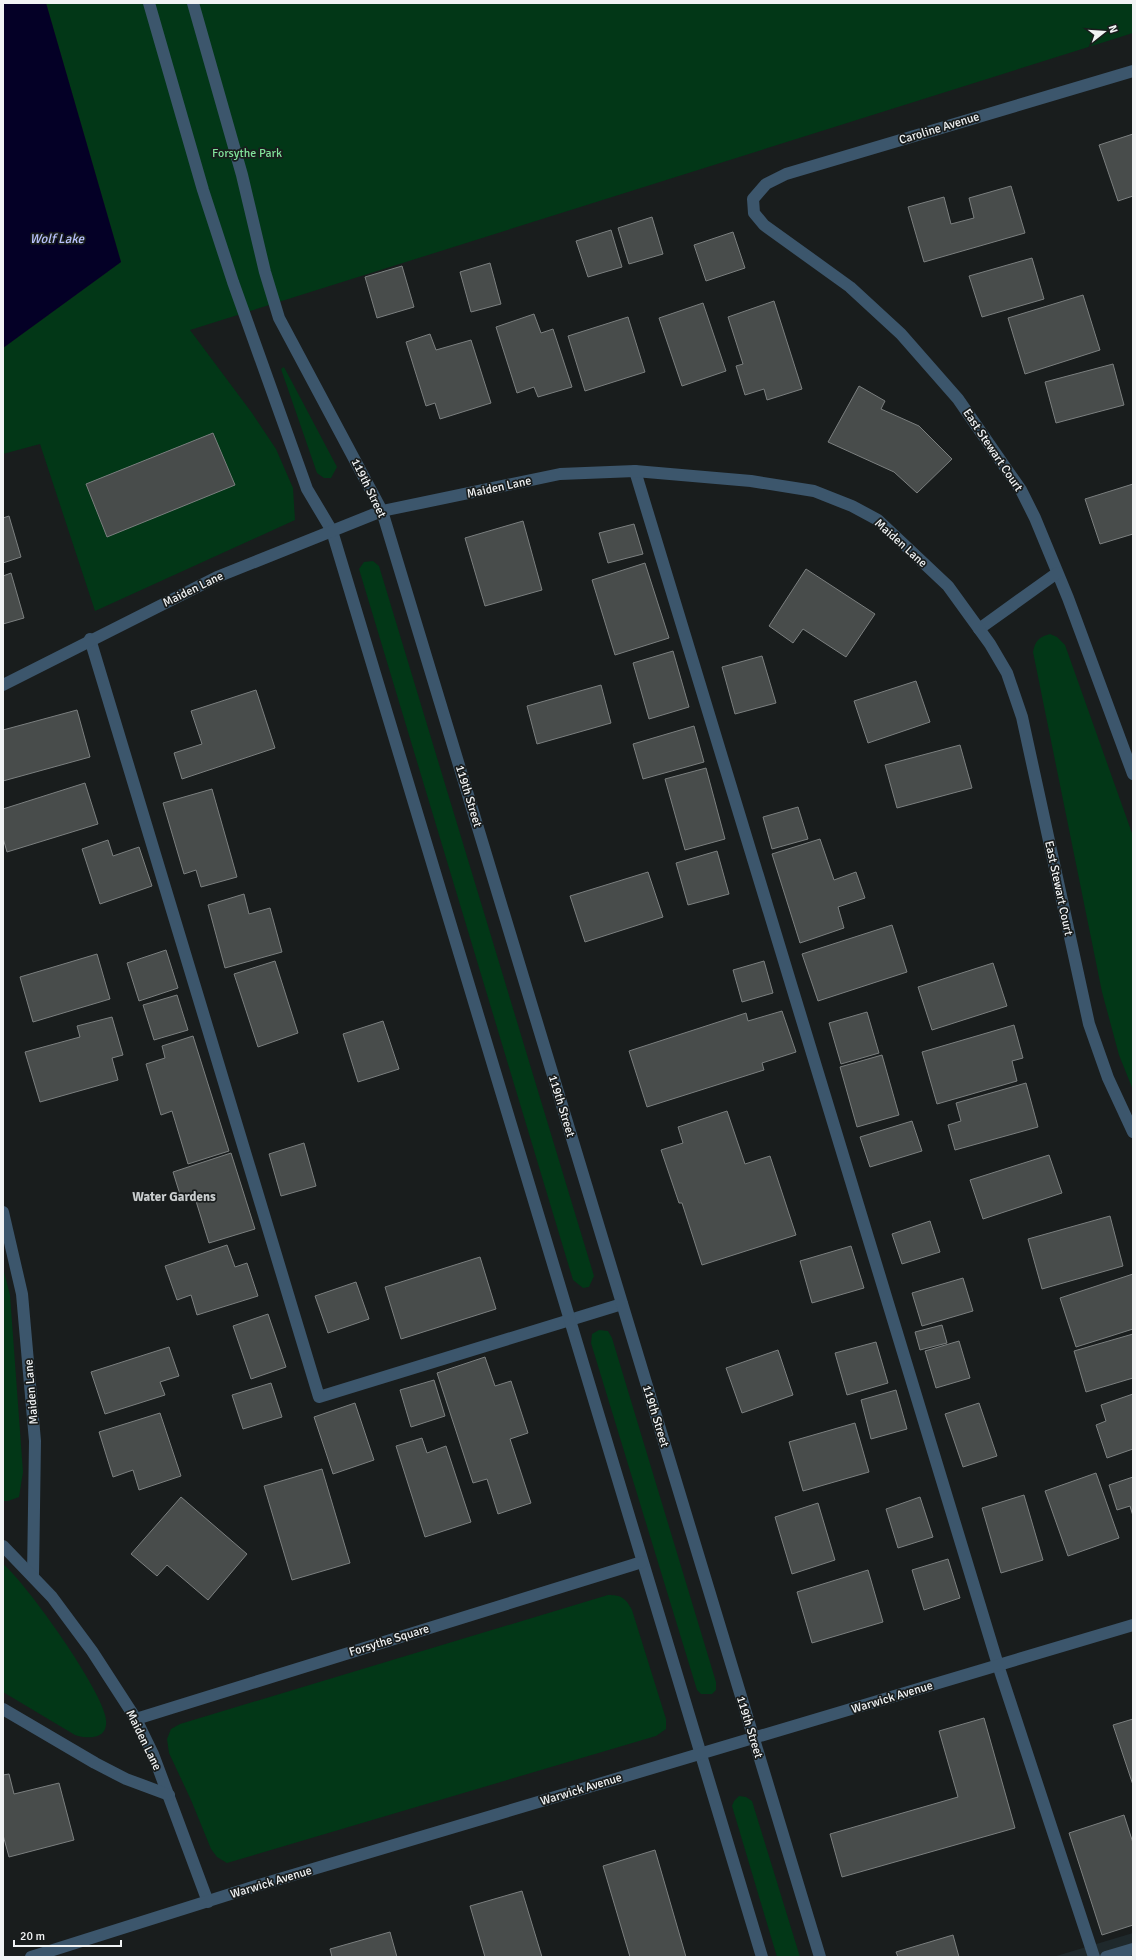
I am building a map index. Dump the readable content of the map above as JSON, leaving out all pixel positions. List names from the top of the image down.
{
  "streets": {
    "street": [
      "Caroline Avenue",
      "East Stewart Court",
      "Maiden Lane",
      "119th Street",
      "Forsythe Square",
      "Warwick Avenue"
    ]
  },
  "crossings": [
    ["Caroline Avenue", "East Stewart Court"],
    ["East Stewart Court", "Maiden Lane"],
    ["Maiden Lane", "119th Street"],
    ["Maiden Lane", "Forsythe Square"],
    ["Maiden Lane", "Warwick Avenue"],
    ["119th Street", "Warwick Avenue"]
  ],
  "districts": ["Water Gardens"],
  "water": ["Wolf Lake"],
  "parks": ["Forsythe Park"],
  "scale_bar": "20 m",
  "north": "right"
}
